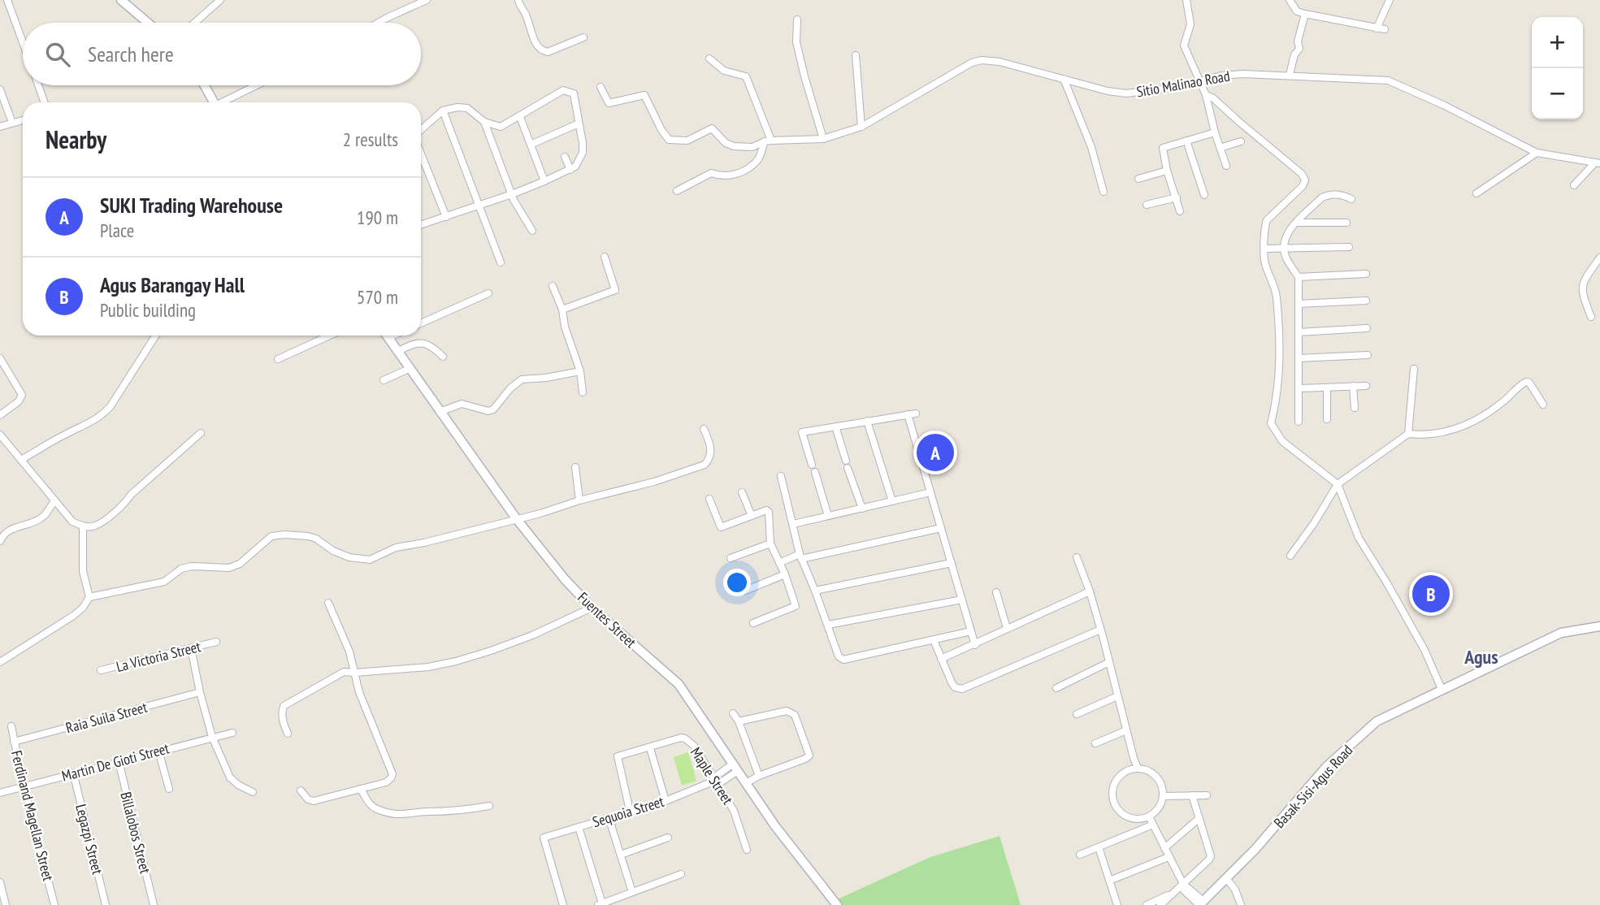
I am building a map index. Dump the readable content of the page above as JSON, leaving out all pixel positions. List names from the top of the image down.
{
  "streets": {
    "street": [
      "Sitio Malinao Road",
      "Fuentes Street",
      "La Victoria Street",
      "Raia Suila Street",
      "Martin De Gioti Street",
      "Maple Street",
      "Basak-Sisi-Agus Road",
      "Sequoia Street",
      "Ferdinand Magellan Street",
      "Billalobos Street",
      "Legazpi Street"
    ]
  },
  "crossings": [
    ["Fuentes Street", "Sequoia Street"],
    ["Raia Suila Street", "Ferdinand Magellan Street"],
    ["Martin De Gioti Street", "Ferdinand Magellan Street"],
    ["Martin De Gioti Street", "Billalobos Street"],
    ["Martin De Gioti Street", "Legazpi Street"],
    ["Maple Street", "Sequoia Street"]
  ],
  "districts": ["Agus"],
  "page": {
    "map_buttons": ["+", "−"],
    "search": "Search here",
    "heading": ["Nearby", "2 results"],
    "list": [
      {
        "mark": "A",
        "name": "SUKI Trading Warehouse",
        "note": "Place",
        "value": "190 m"
      },
      {
        "mark": "B",
        "name": "Agus Barangay Hall",
        "note": "Public building",
        "value": "570 m"
      }
    ],
    "pins": ["A", "B"]
  }
}
